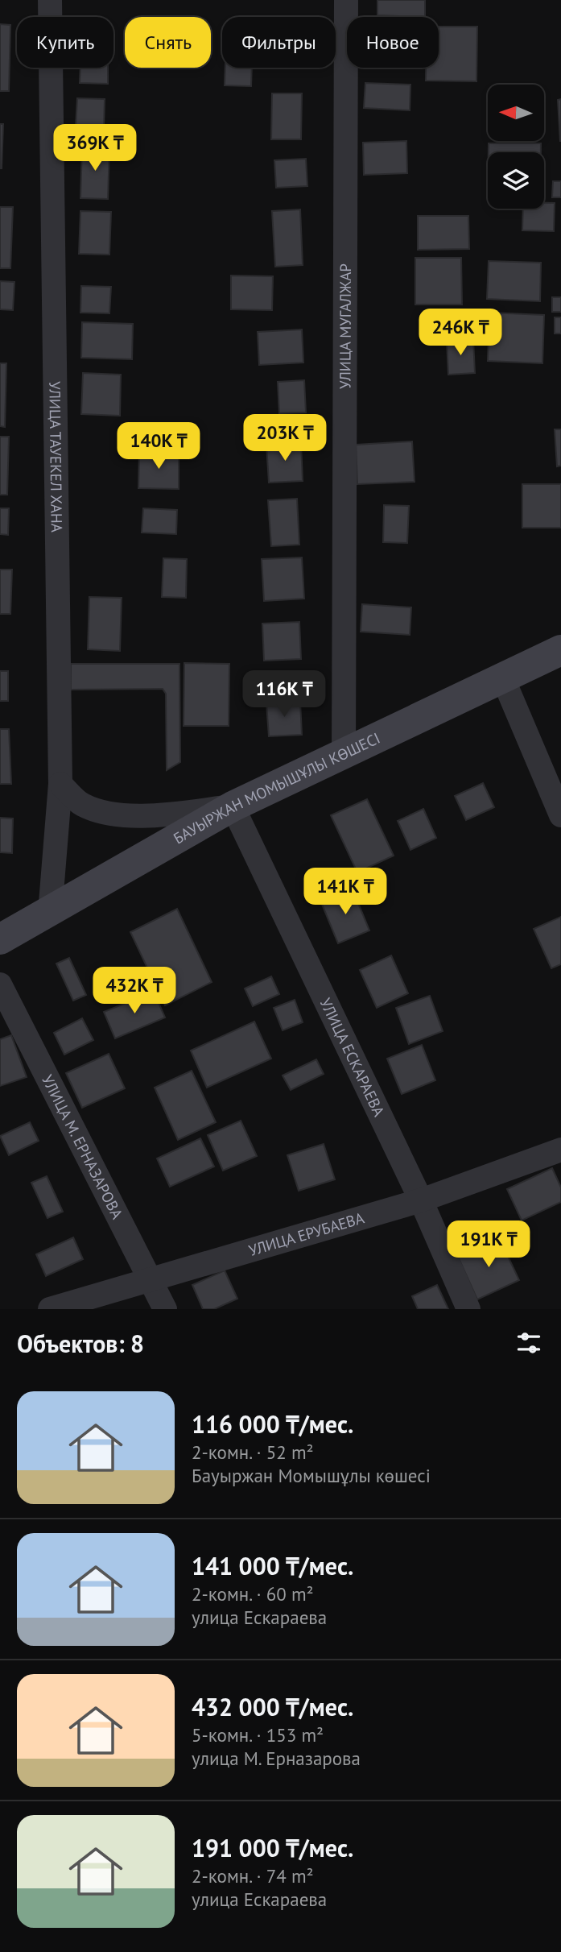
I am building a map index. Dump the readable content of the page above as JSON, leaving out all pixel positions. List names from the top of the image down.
{
  "streets": {
    "street": [
      "УЛИЦА МУГАЛЖАР",
      "УЛИЦА ТАУЕКЕЛ ХАНА",
      "БАУЫРЖАН МОМЫШҰЛЫ КӨШЕСІ",
      "УЛИЦА ЕСКАРАЕВА",
      "УЛИЦА М. ЕРНАЗАРОВА",
      "УЛИЦА ЕРУБАЕВА"
    ]
  },
  "crossings": [
    ["УЛИЦА МУГАЛЖАР", "БАУЫРЖАН МОМЫШҰЛЫ КӨШЕСІ"],
    ["УЛИЦА ТАУЕКЕЛ ХАНА", "БАУЫРЖАН МОМЫШҰЛЫ КӨШЕСІ"],
    ["БАУЫРЖАН МОМЫШҰЛЫ КӨШЕСІ", "УЛИЦА ЕСКАРАЕВА"],
    ["УЛИЦА ЕСКАРАЕВА", "УЛИЦА ЕРУБАЕВА"],
    ["УЛИЦА М. ЕРНАЗАРОВА", "УЛИЦА ЕРУБАЕВА"]
  ],
  "north": "left",
  "page": {
    "chip": [
      "Купить",
      "Снять",
      "Фильтры",
      "Новое"
    ],
    "price": [
      "369K ₸",
      "246K ₸",
      "203K ₸",
      "140K ₸",
      "116K ₸",
      "141K ₸",
      "432K ₸",
      "191K ₸"
    ],
    "heading": "Объектов: 8",
    "list": [
      {
        "name": "116 000 ₸/мес.",
        "note": "2-комн. · 52 m² · Бауыржан Момышұлы көшесі"
      },
      {
        "name": "141 000 ₸/мес.",
        "note": "2-комн. · 60 m² · улица Ескараева"
      },
      {
        "name": "432 000 ₸/мес.",
        "note": "5-комн. · 153 m² · улица М. Ерназарова"
      },
      {
        "name": "191 000 ₸/мес.",
        "note": "2-комн. · 74 m² · улица Ескараева"
      }
    ]
  }
}
